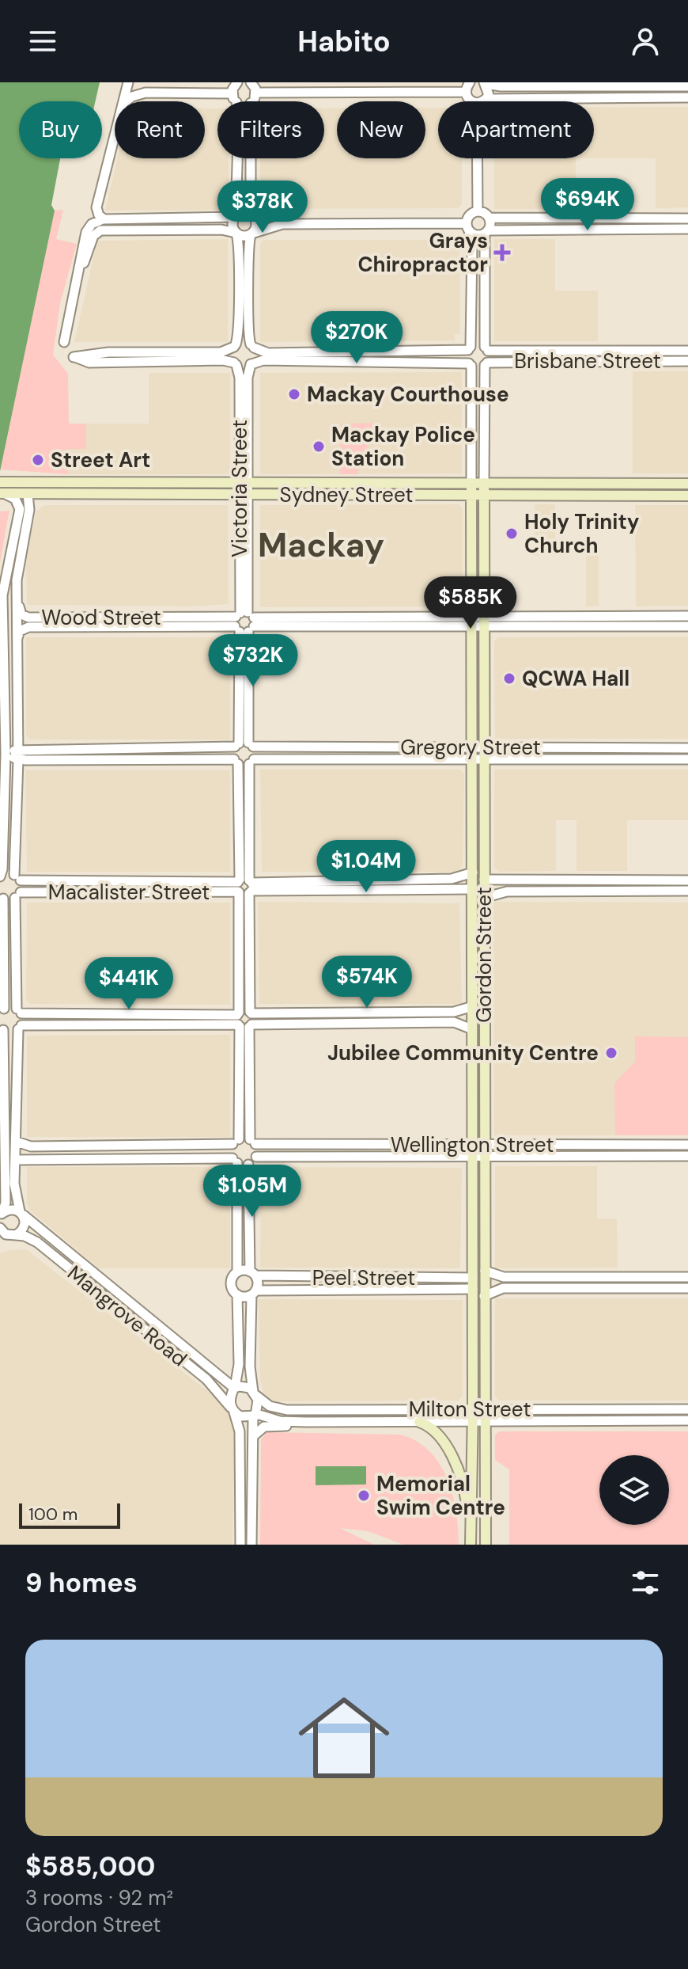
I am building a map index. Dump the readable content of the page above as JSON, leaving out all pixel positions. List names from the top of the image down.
{
  "streets": {
    "main road": ["Sydney Street", "Gordon Street"],
    "street": [
      "Brisbane Street",
      "Victoria Street",
      "Wood Street",
      "Gregory Street",
      "Macalister Street",
      "Wellington Street",
      "Peel Street",
      "Mangrove Road",
      "Milton Street"
    ]
  },
  "crossings": [
    ["Brisbane Street", "Gordon Street"],
    ["Victoria Street", "Sydney Street"],
    ["Victoria Street", "Wood Street"],
    ["Victoria Street", "Gregory Street"],
    ["Sydney Street", "Gordon Street"],
    ["Wood Street", "Gordon Street"],
    ["Gregory Street", "Gordon Street"],
    ["Macalister Street", "Gordon Street"],
    ["Gordon Street", "Wellington Street"],
    ["Gordon Street", "Peel Street"],
    ["Gordon Street", "Milton Street"],
    ["Mangrove Road", "Milton Street"]
  ],
  "districts": ["Mackay"],
  "places": {
    "health": ["Grays Chiropractor"],
    "other": [
      "Mackay Courthouse",
      "Mackay Police Station",
      "Street Art",
      "Holy Trinity Church",
      "QCWA Hall",
      "Jubilee Community Centre",
      "Memorial Swim Centre"
    ]
  },
  "scale_bar": "100 m",
  "page": {
    "header": "Habito",
    "chip": [
      "Buy",
      "Rent",
      "Filters",
      "New",
      "Apartment"
    ],
    "price": [
      "$694K",
      "$378K",
      "$270K",
      "$585K",
      "$732K",
      "$1.04M",
      "$574K",
      "$441K",
      "$1.05M"
    ],
    "scale": "100 m",
    "heading": "9 homes",
    "list": [
      {
        "name": "$585,000",
        "note": "3 rooms · 92 m² · Gordon Street"
      }
    ]
  }
}
